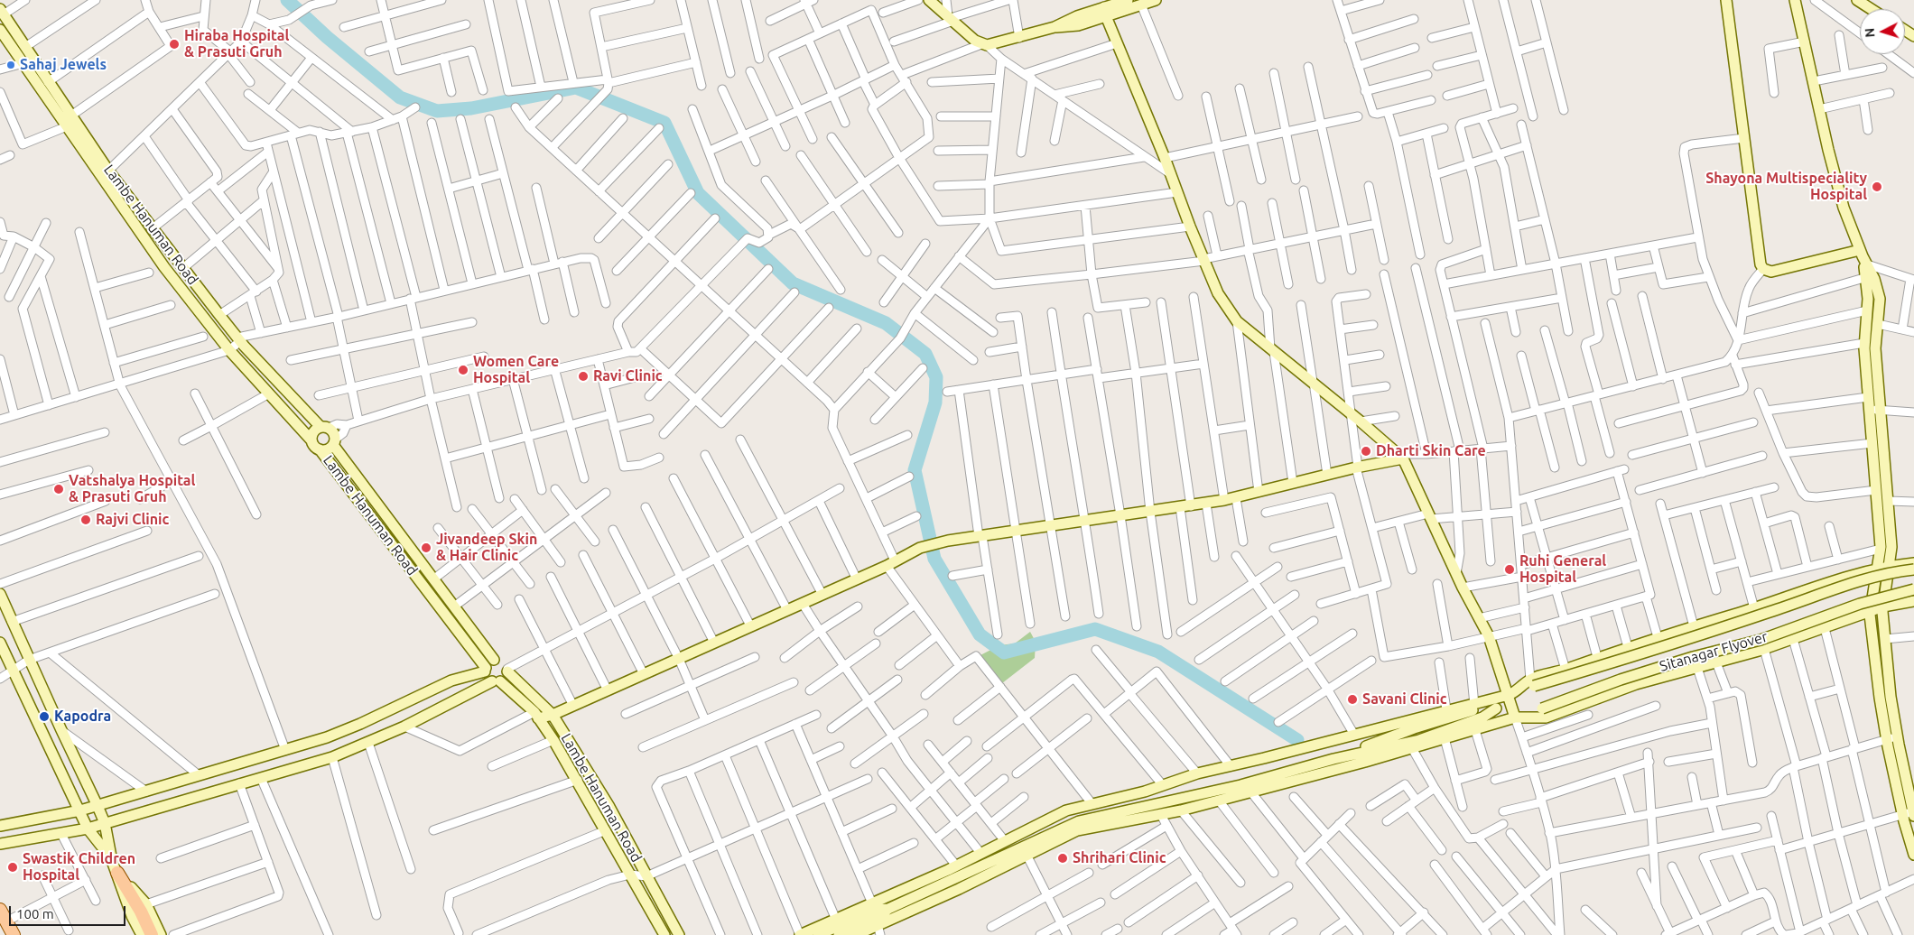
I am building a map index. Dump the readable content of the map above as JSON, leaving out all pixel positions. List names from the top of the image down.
{
  "streets": {
    "street": ["Lambe Hanuman Road", "Sitanagar Flyover"]
  },
  "places": [
    "Hiraba Hospital & Prasuti Gruh",
    "Sahaj Jewels",
    "Shayona Multispeciality Hospital",
    "Women Care Hospital",
    "Ravi Clinic",
    "Dharti Skin Care",
    "Vatshalya Hospital & Prasuti Gruh",
    "Rajvi Clinic",
    "Jivandeep Skin & Hair Clinic",
    "Ruhi General Hospital",
    "Savani Clinic",
    "Kapodra",
    "Shrihari Clinic",
    "Swastik Children Hospital"
  ],
  "scale_bar": "100 m",
  "north": "left"
}
